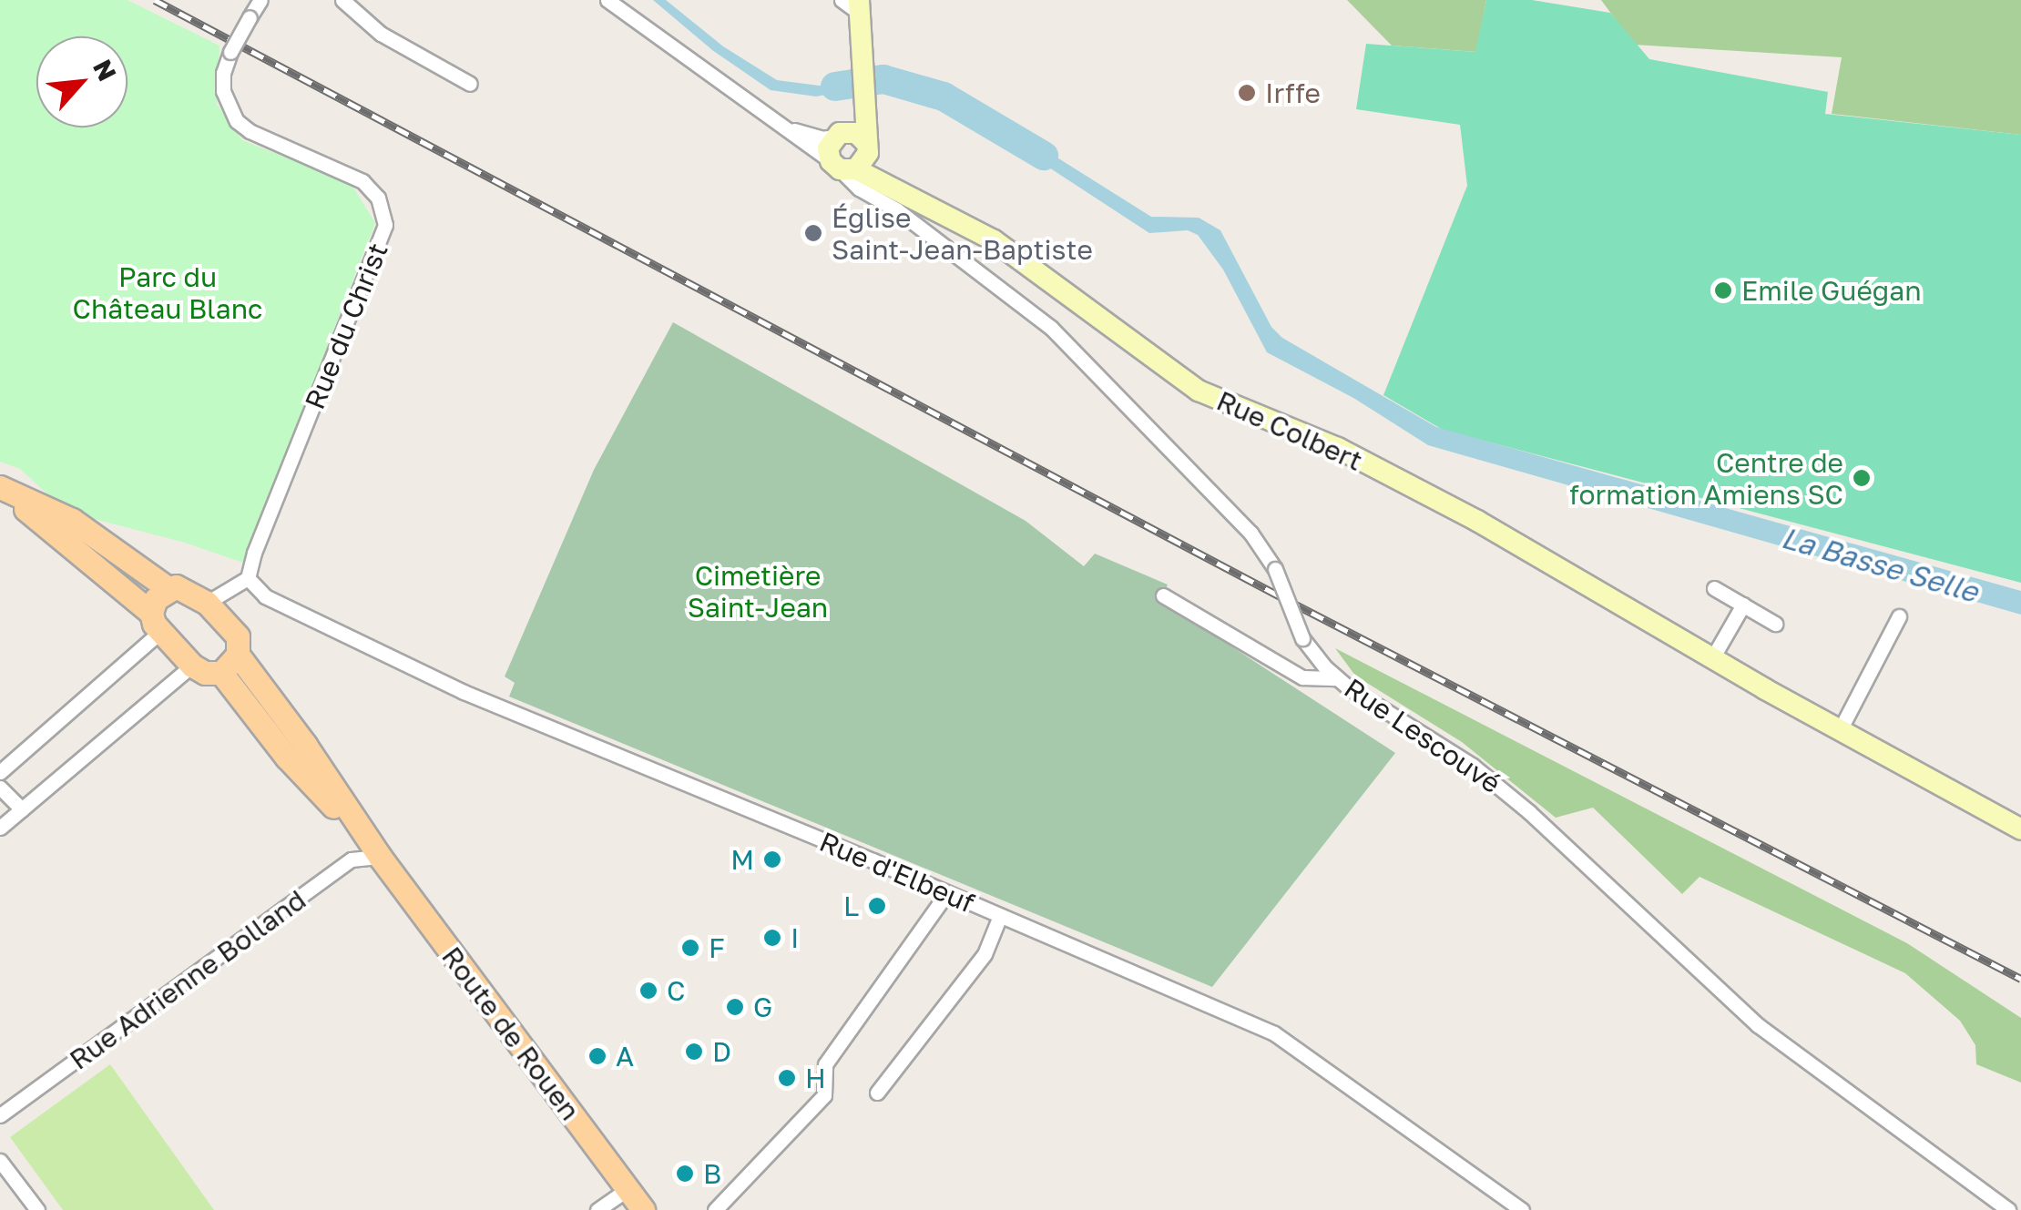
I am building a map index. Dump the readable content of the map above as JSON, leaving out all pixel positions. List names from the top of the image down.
{
  "streets": {
    "main road": ["Route de Rouen"],
    "street": [
      "Rue du Christ",
      "Rue Colbert",
      "Rue Lescouvé",
      "Rue d'Elbeuf",
      "Rue Adrienne Bolland"
    ]
  },
  "crossings": [
    ["Rue du Christ", "Rue d'Elbeuf"],
    ["Rue Colbert", "Rue Lescouvé"],
    ["Rue Adrienne Bolland", "Route de Rouen"]
  ],
  "water": ["La Basse Selle"],
  "parks": ["Parc du Château Blanc", "Cimetière Saint-Jean"],
  "places": [
    "Irffe",
    "Église Saint-Jean-Baptiste",
    "Emile Guégan",
    "Centre de formation Amiens SC",
    "M",
    "L",
    "I",
    "F",
    "C",
    "G",
    "D",
    "A",
    "H",
    "B"
  ],
  "north": "top right"
}
